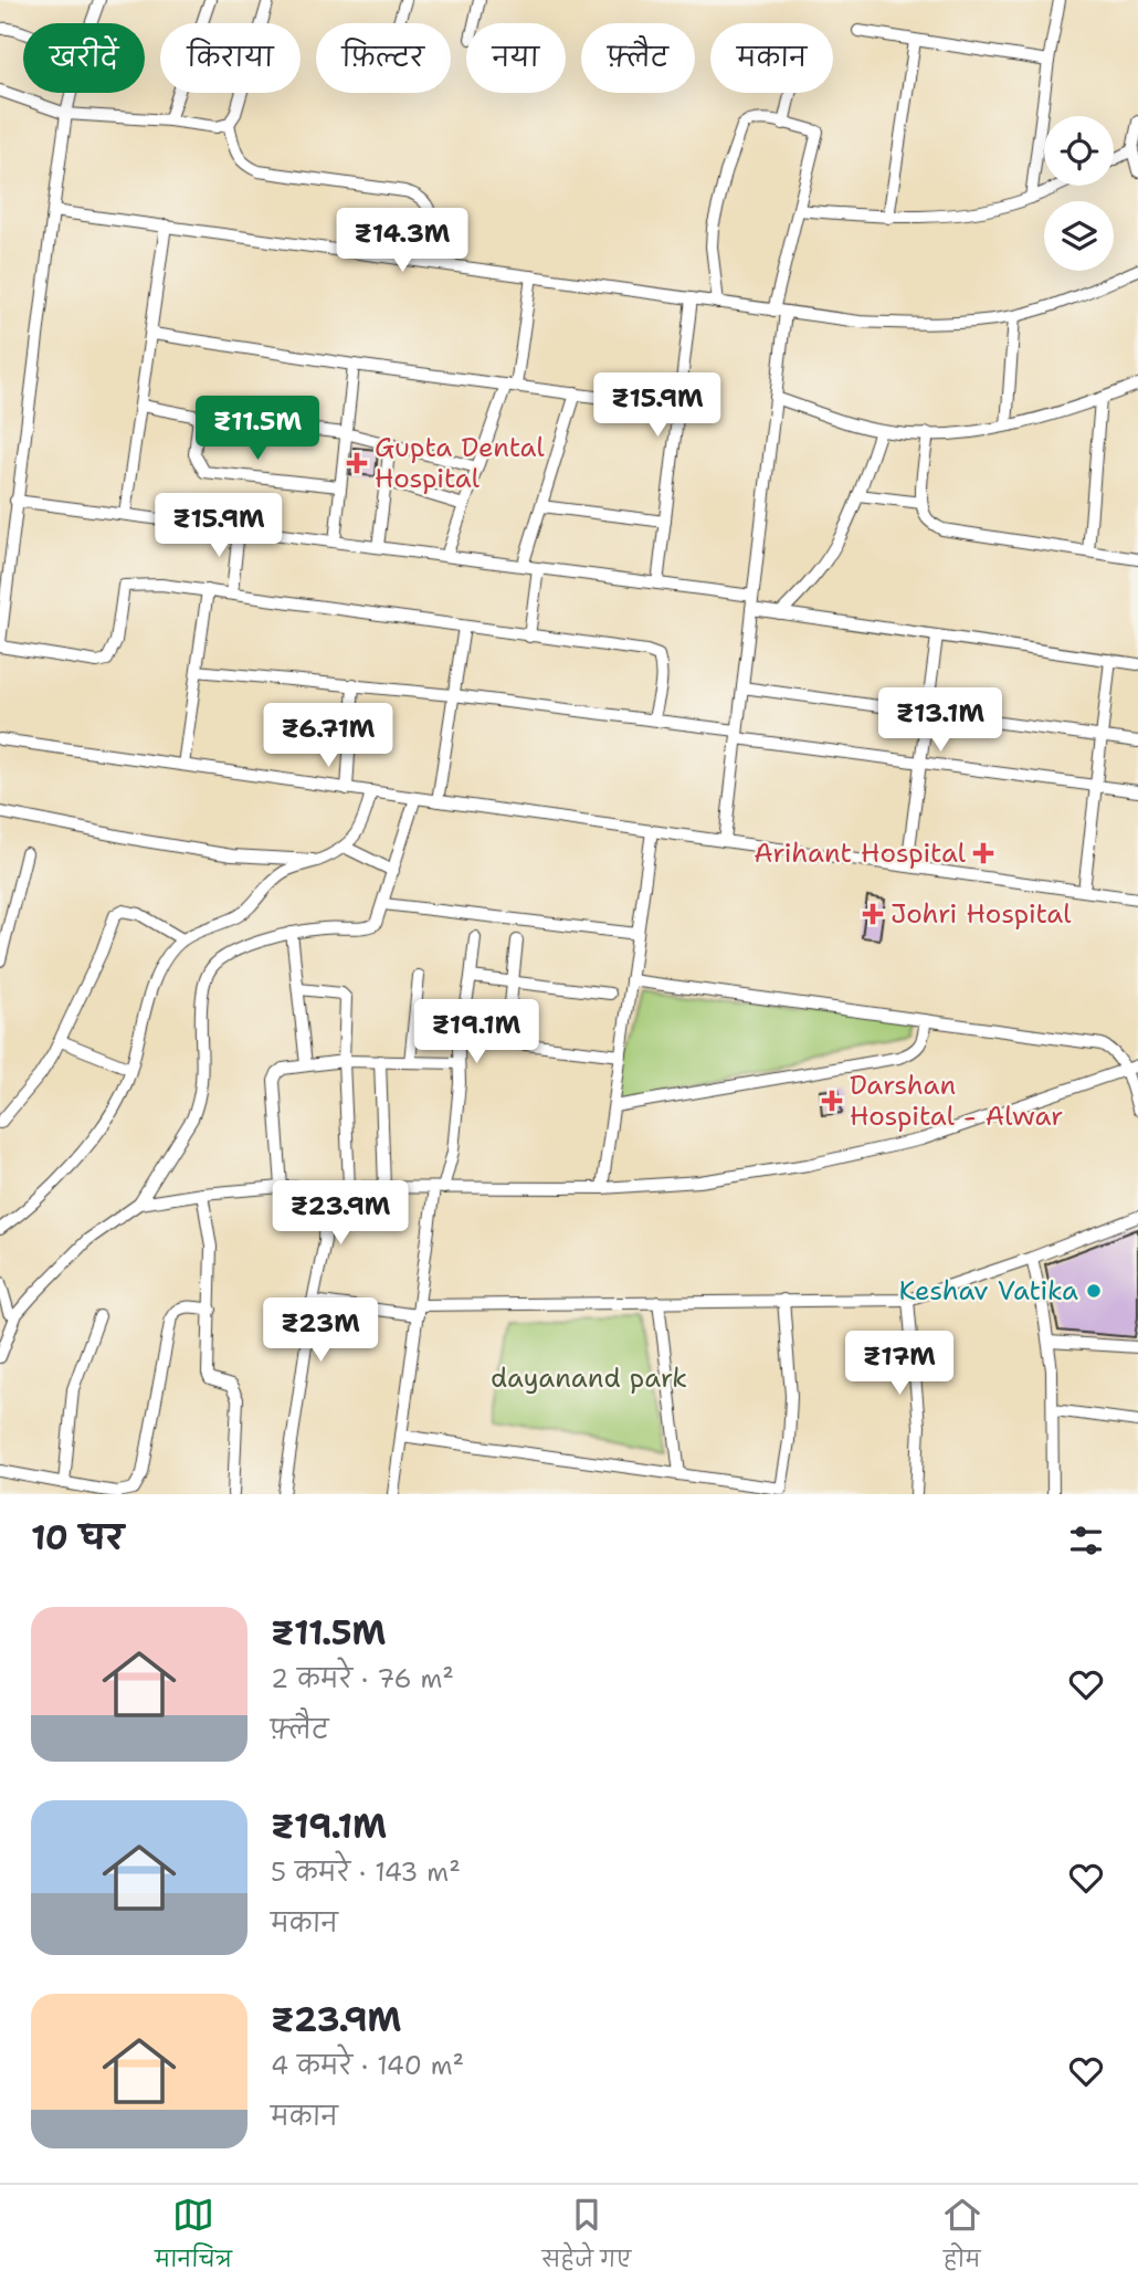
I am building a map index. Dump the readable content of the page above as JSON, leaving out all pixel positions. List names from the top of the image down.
{
  "parks": ["dayanand park"],
  "places": {
    "health": [
      "Gupta Dental Hospital",
      "Arihant Hospital",
      "Johri Hospital",
      "Darshan Hospital - Alwar"
    ],
    "other": ["Keshav Vatika"]
  },
  "page": {
    "chip": [
      "खरीदें",
      "किराया",
      "फ़िल्टर",
      "नया",
      "फ़्लैट",
      "मकान"
    ],
    "price": [
      "₹14.3M",
      "₹15.9M",
      "₹11.5M",
      "₹15.9M",
      "₹13.1M",
      "₹6.71M",
      "₹19.1M",
      "₹23.9M",
      "₹23M",
      "₹17M"
    ],
    "heading": "10 घर",
    "list": [
      {
        "name": "₹11.5M",
        "note": "2 कमरे · 76 m² · फ़्लैट"
      },
      {
        "name": "₹19.1M",
        "note": "5 कमरे · 143 m² · मकान"
      },
      {
        "name": "₹23.9M",
        "note": "4 कमरे · 140 m² · मकान"
      }
    ],
    "tabs": ["मानचित्र", "सहेजे गए", "होम"]
  }
}
